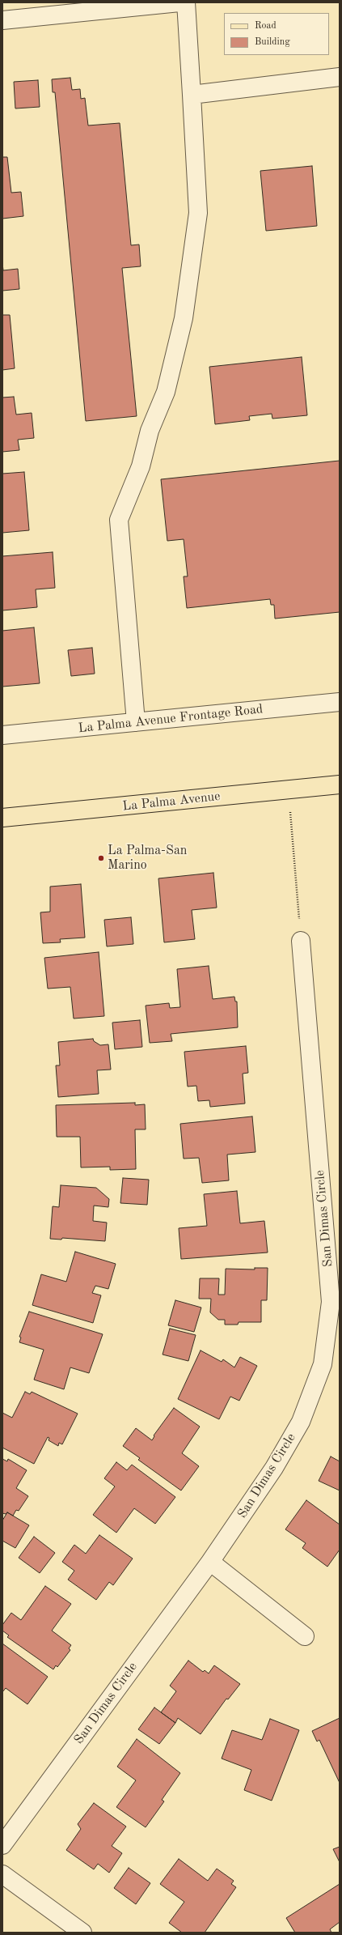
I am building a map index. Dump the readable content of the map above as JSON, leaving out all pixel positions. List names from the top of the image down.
{
  "streets": {
    "main road": ["La Palma Avenue"],
    "street": ["La Palma Avenue Frontage Road", "San Dimas Circle"]
  },
  "places": ["La Palma-San Marino"],
  "legend": ["Road", "Building"]
}
